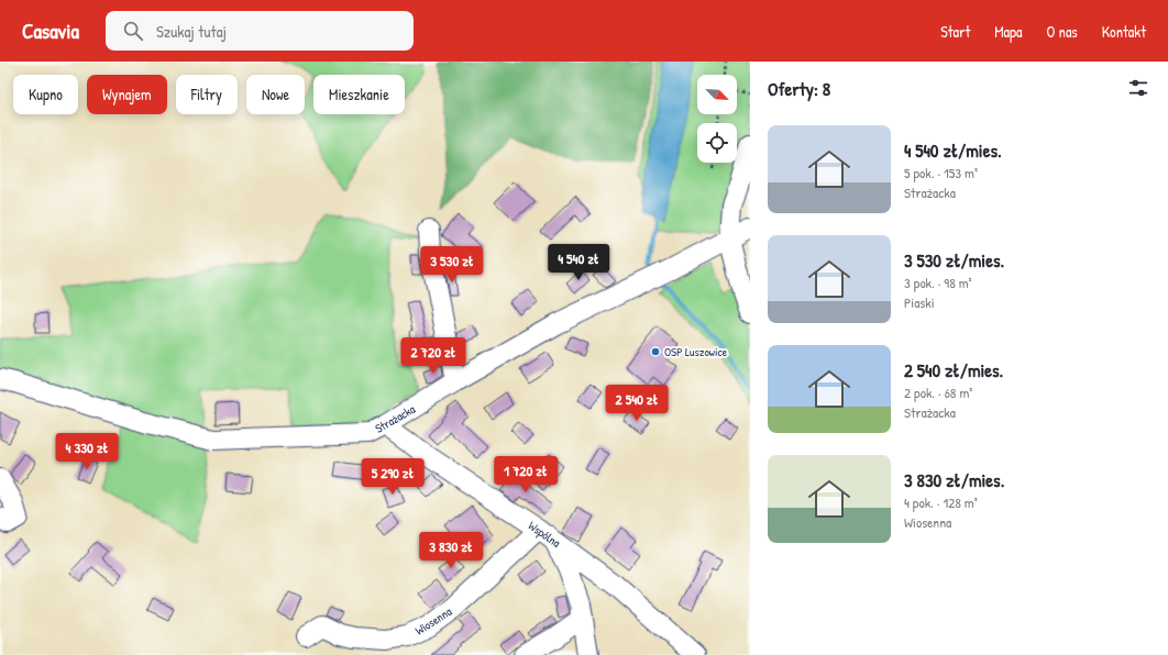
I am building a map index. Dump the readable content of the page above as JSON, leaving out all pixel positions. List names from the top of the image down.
{
  "streets": {
    "street": ["Strażacka", "Wspólna", "Wiosenna"]
  },
  "crossings": [
    ["Strażacka", "Wspólna"],
    ["Wspólna", "Wiosenna"]
  ],
  "places": ["OSP Luszowice"],
  "north": "bottom right",
  "page": {
    "header": "Casavia",
    "search": "Szukaj tutaj",
    "nav": [
      "Start",
      "Mapa",
      "O nas",
      "Kontakt"
    ],
    "heading": "Oferty: 8",
    "chip": [
      "Kupno",
      "Wynajem",
      "Filtry",
      "Nowe",
      "Mieszkanie"
    ],
    "list": [
      {
        "name": "4 540 zł/mies.",
        "note": "5 pok. · 153 m² · Strażacka"
      },
      {
        "name": "3 530 zł/mies.",
        "note": "3 pok. · 98 m² · Piaski"
      },
      {
        "name": "2 540 zł/mies.",
        "note": "2 pok. · 68 m² · Strażacka"
      },
      {
        "name": "3 830 zł/mies.",
        "note": "4 pok. · 128 m² · Wiosenna"
      }
    ],
    "price": [
      "4 540 zł",
      "3 530 zł",
      "2 720 zł",
      "2 540 zł",
      "4 330 zł",
      "1 720 zł",
      "5 290 zł",
      "3 830 zł"
    ]
  }
}
